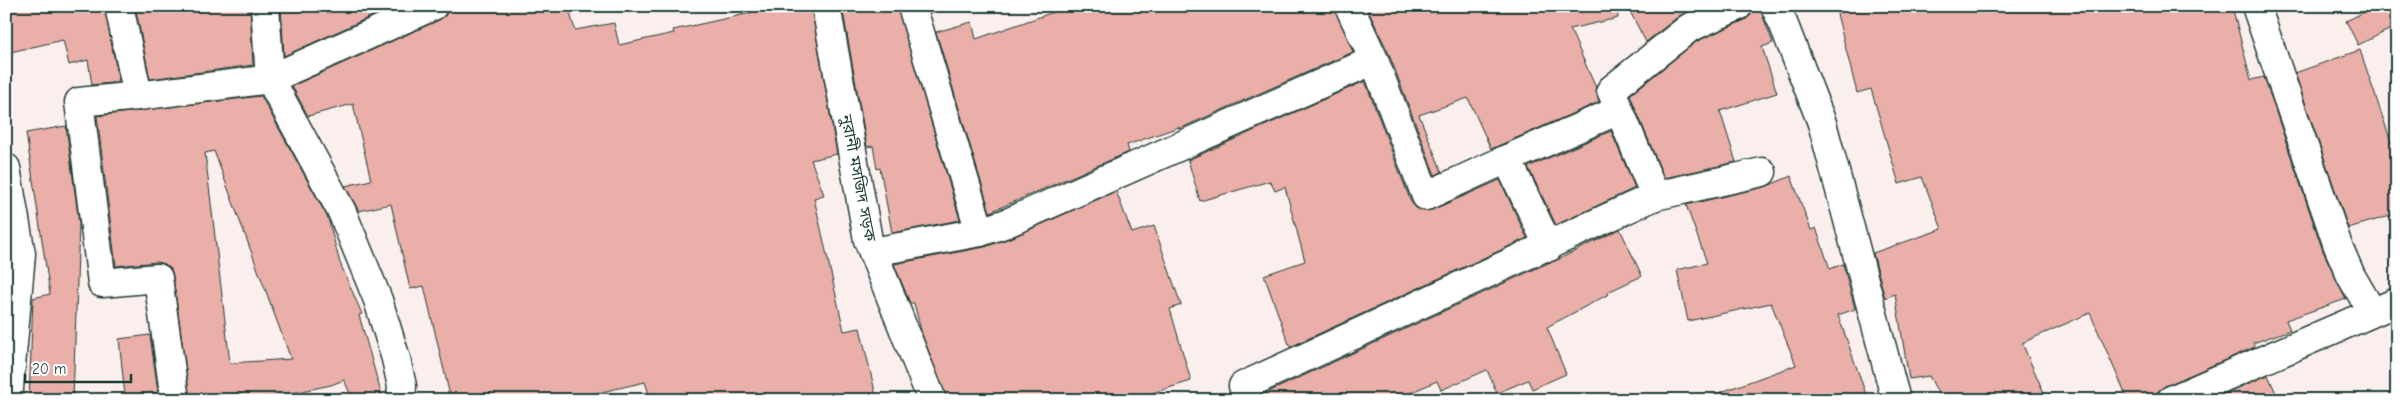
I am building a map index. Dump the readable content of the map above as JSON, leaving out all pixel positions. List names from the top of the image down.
{
  "streets": {
    "street": ["নুরানী মসজিদ সড়ক"]
  },
  "scale_bar": "20 m"
}
